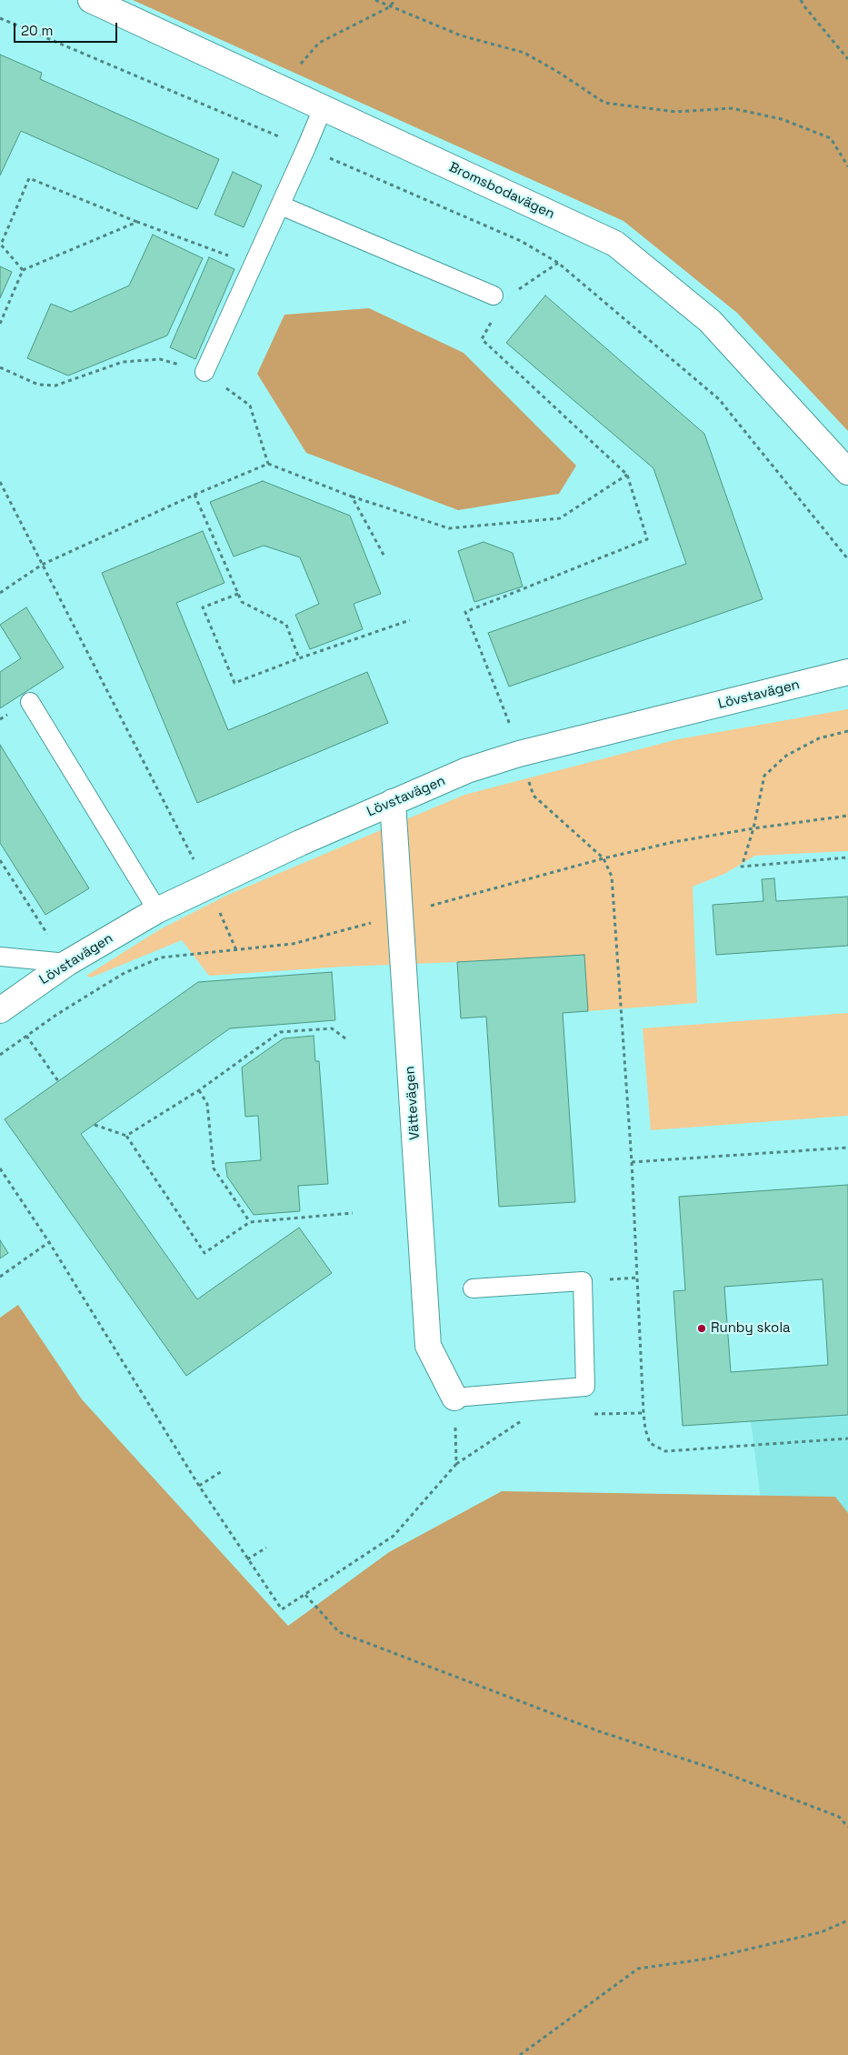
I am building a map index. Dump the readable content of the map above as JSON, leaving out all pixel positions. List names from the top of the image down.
{
  "streets": {
    "street": ["Bromsbodavägen", "Lövstavägen", "Vättevägen"]
  },
  "crossings": [
    ["Lövstavägen", "Vättevägen"]
  ],
  "places": ["Runby skola"],
  "scale_bar": "20 m"
}
